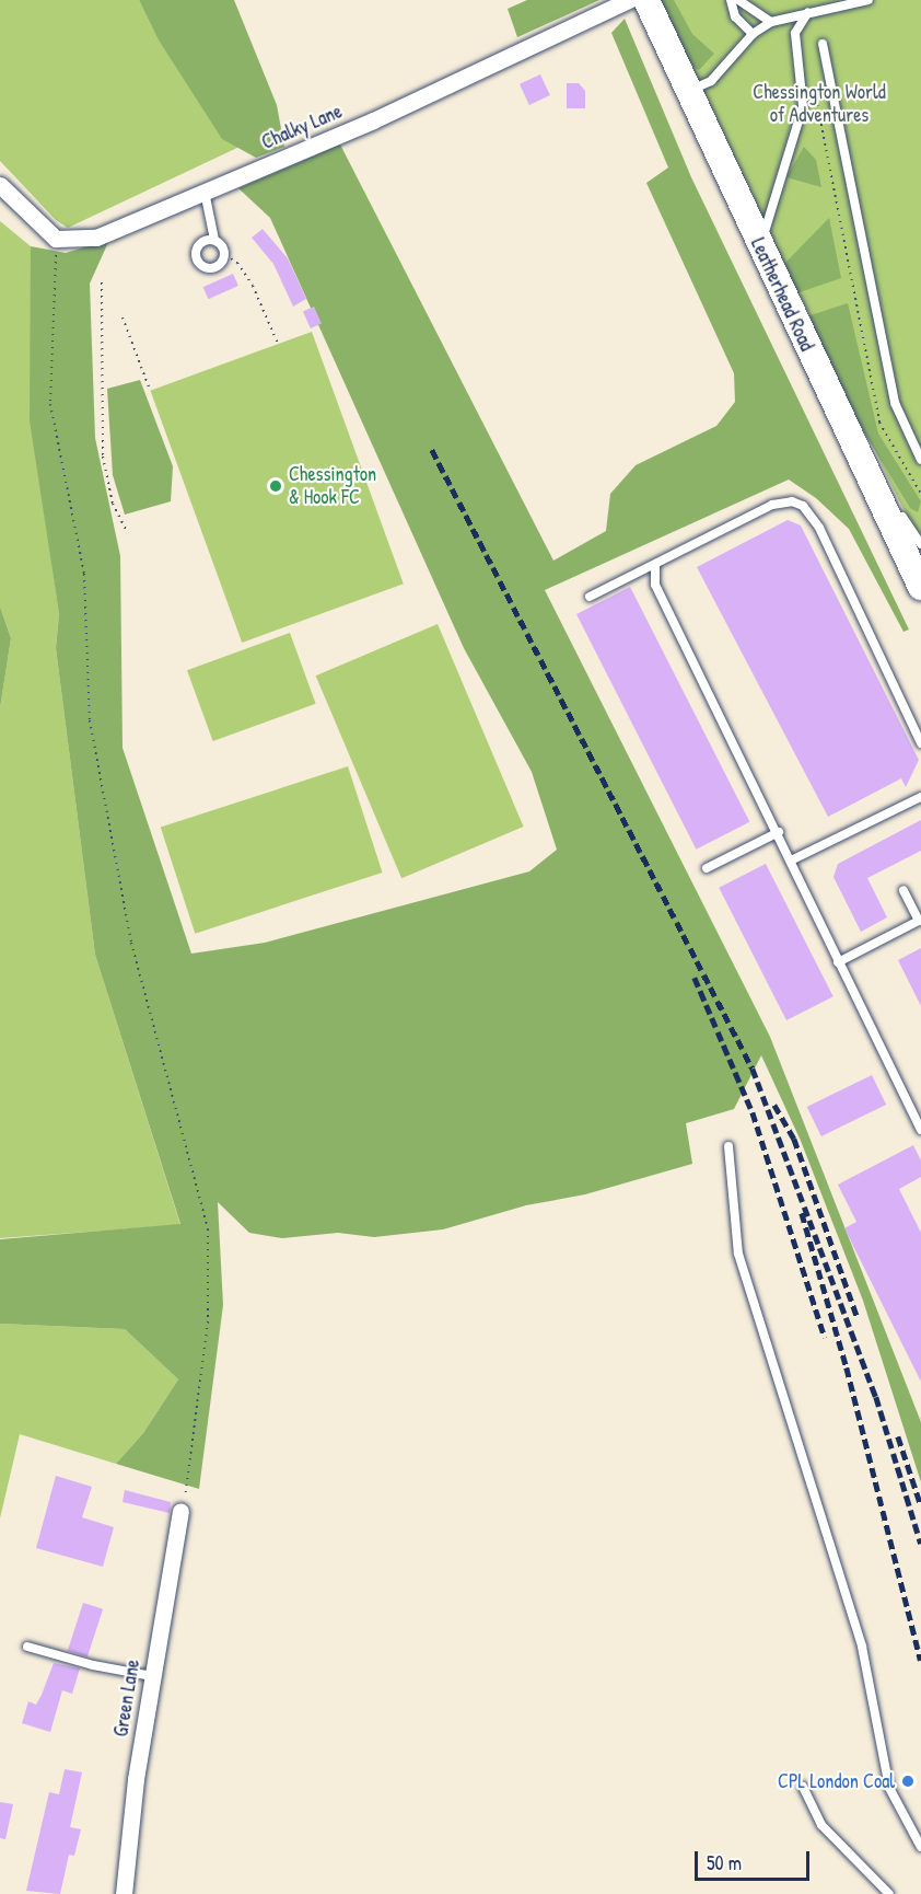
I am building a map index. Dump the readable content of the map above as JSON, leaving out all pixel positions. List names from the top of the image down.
{
  "streets": {
    "highway": ["Leatherhead Road"],
    "street": ["Chalky Lane", "Green Lane"]
  },
  "parks": ["Chessington World of Adventures"],
  "places": ["Chessington & Hook FC", "CPL London Coal"],
  "scale_bar": "50 m"
}
